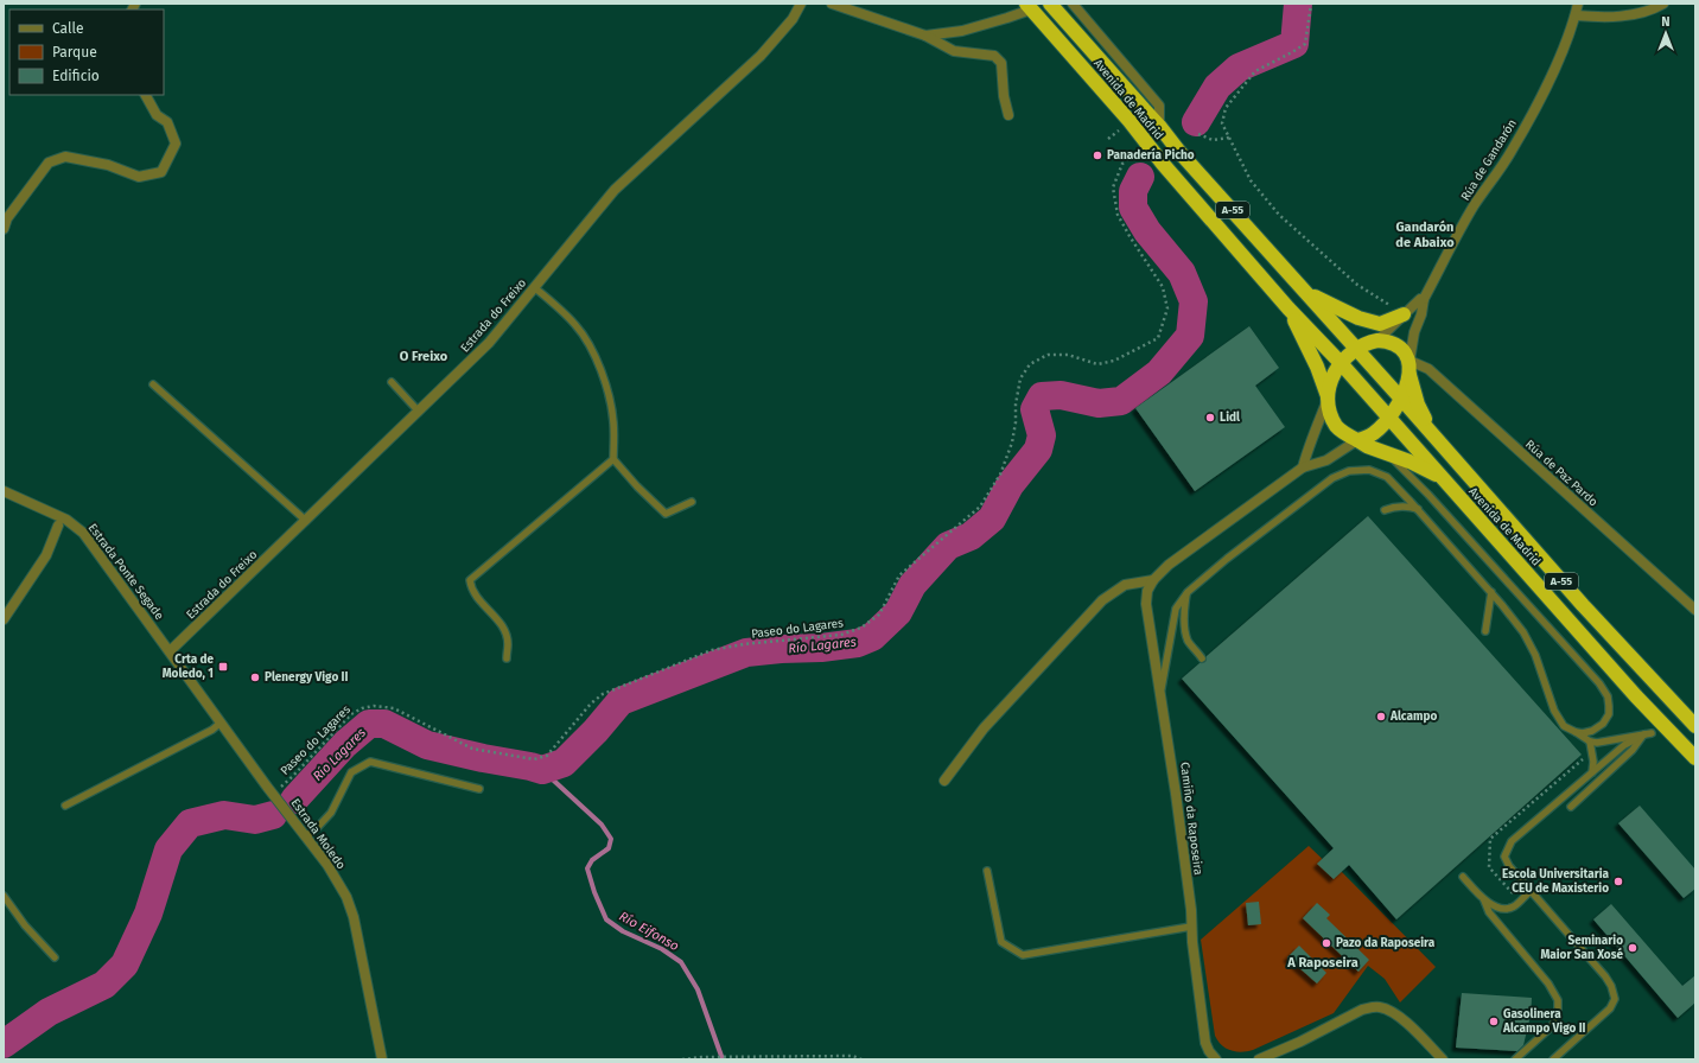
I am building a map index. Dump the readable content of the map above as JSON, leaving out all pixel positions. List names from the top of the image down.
{
  "streets": {
    "highway": ["Avenida de Madrid", "A-55"],
    "street": [
      "Rúa de Gandarón",
      "Estrada do Freixo",
      "Rúa de Paz Pardo",
      "Estrada Ponte Segade",
      "Camiño da Raposeira",
      "Estrada Moledo"
    ],
    "path": ["Paseo do Lagares"]
  },
  "crossings": [
    ["Avenida de Madrid", "A-55"],
    ["Avenida de Madrid", "Paseo do Lagares"],
    ["Rúa de Gandarón", "Rúa de Paz Pardo"],
    ["Estrada do Freixo", "Estrada Ponte Segade"],
    ["Estrada do Freixo", "Estrada Moledo"],
    ["Estrada Ponte Segade", "Estrada Moledo"],
    ["Paseo do Lagares", "Estrada Moledo"]
  ],
  "districts": ["Gandarón de Abaixo", "O Freixo", "A Raposeira"],
  "water": ["Río Lagares", "Río Eifonso"],
  "places": {
    "other": [
      "Panadería Picho",
      "Lidl",
      "Plenergy Vigo II",
      "Alcampo",
      "Escola Universitaria CEU de Maxisterio",
      "Pazo da Raposeira",
      "Seminario Maior San Xosé",
      "Gasolinera Alcampo Vigo II"
    ],
    "transit": ["Crta de Moledo, 1"]
  },
  "legend": ["Calle", "Parque", "Edificio"],
  "north": "top"
}
